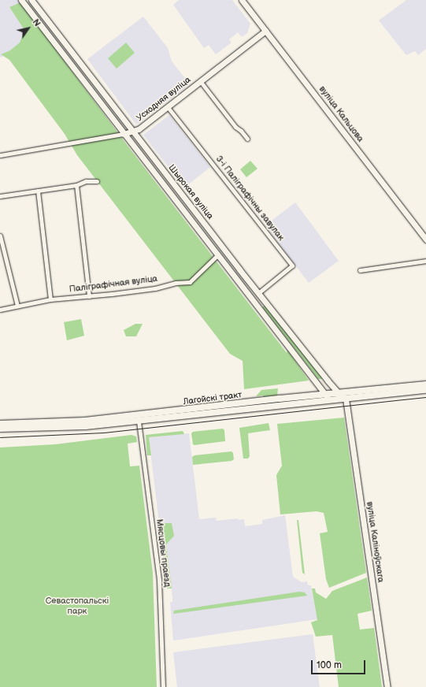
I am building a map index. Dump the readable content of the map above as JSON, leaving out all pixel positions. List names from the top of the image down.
{
  "streets": {
    "main road": [
      "Усходняя вуліца",
      "вуліца Кальцова",
      "Шырокая вуліца",
      "Лагойскі тракт",
      "вуліца Каліноўскага"
    ],
    "street": ["3-і Паліграфічны завулак", "Паліграфічная вуліца", "Мясцовы праезд"]
  },
  "crossings": [
    ["Усходняя вуліца", "вуліца Кальцова"],
    ["Усходняя вуліца", "Шырокая вуліца"],
    ["Усходняя вуліца", "3-і Паліграфічны завулак"],
    ["Шырокая вуліца", "3-і Паліграфічны завулак"],
    ["Шырокая вуліца", "Паліграфічная вуліца"],
    ["Шырокая вуліца", "Лагойскі тракт"],
    ["Шырокая вуліца", "вуліца Каліноўскага"],
    ["Лагойскі тракт", "вуліца Каліноўскага"],
    ["Лагойскі тракт", "Мясцовы праезд"]
  ],
  "parks": ["Севастопальскі парк"],
  "scale_bar": "100 m",
  "north": "top right"
}
